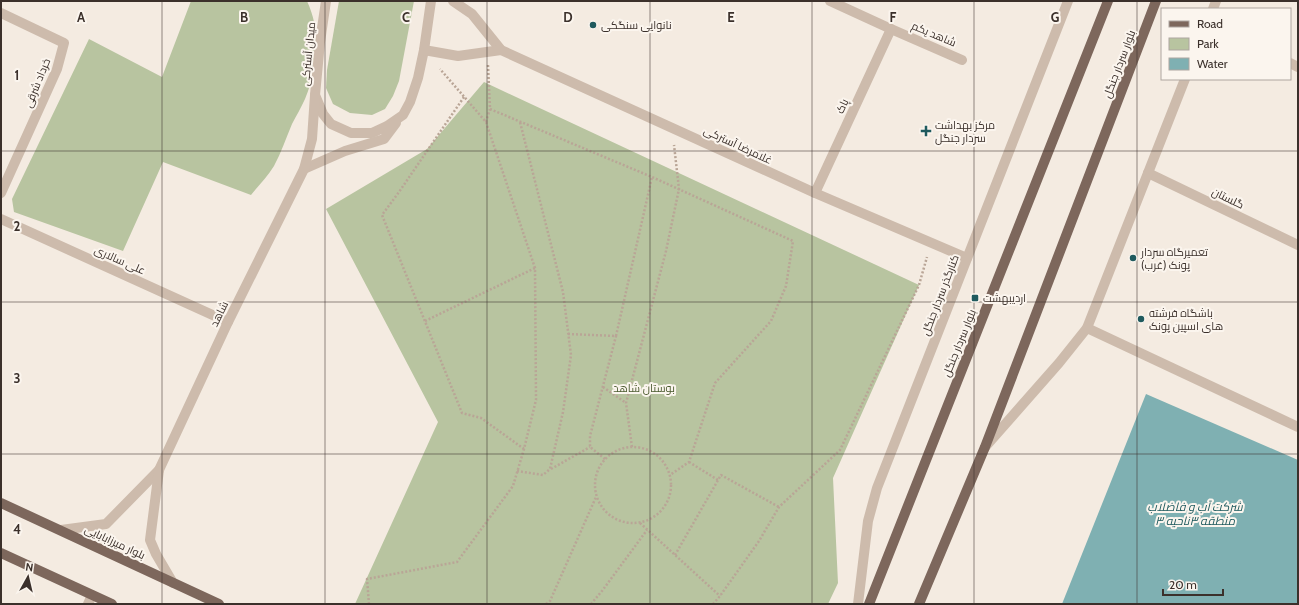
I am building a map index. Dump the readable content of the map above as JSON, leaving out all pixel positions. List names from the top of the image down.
{
  "streets": {
    "main road": ["بلوار سردار جنگل", "بلوار میرزابابایی"],
    "street": [
      "شاهد یکم",
      "میدان آسترکی",
      "خرداد شرقی",
      "پاک",
      "غلامرضا آسترکی",
      "گلستان",
      "علی سالاری",
      "کنارگذر سردار جنگل",
      "شاهد"
    ]
  },
  "crossings": [
    ["شاهد یکم", "پاک"],
    ["میدان آسترکی", "شاهد"],
    ["پاک", "غلامرضا آسترکی"],
    ["غلامرضا آسترکی", "کنارگذر سردار جنگل"],
    ["علی سالاری", "شاهد"],
    ["شاهد", "بلوار میرزابابایی"]
  ],
  "water": ["شرکت آب و فاضلاب منطقه ۳ناحیه ۳"],
  "parks": ["بوستان شاهد"],
  "places": {
    "other": ["نانوایی سنگکی", "تعمیرگاه سردار پونک (غرب)", "باشگاه فرشته های اسپین پونک"],
    "health": ["مرکز بهداشت سردار جنگل"],
    "transit": ["اردیبهشت"]
  },
  "legend": ["Road", "Park", "Water"],
  "scale_bar": "20 m",
  "north": "top",
  "grid": {
    "columns": [
      "A",
      "B",
      "C",
      "D",
      "E",
      "F",
      "G"
    ],
    "rows": [
      "1",
      "2",
      "3",
      "4"
    ]
  }
}
